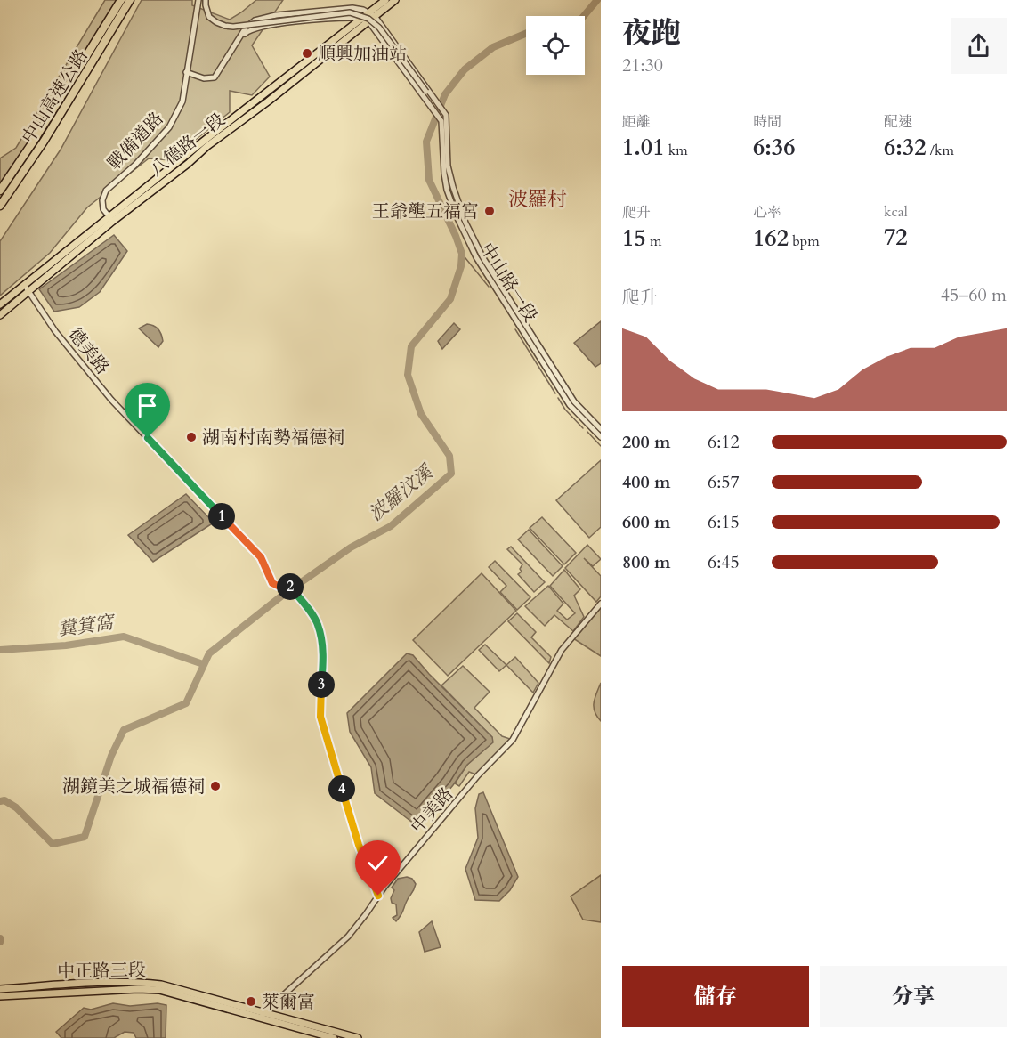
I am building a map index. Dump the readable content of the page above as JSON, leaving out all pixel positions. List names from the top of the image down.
{
  "streets": {
    "highway": ["中山高速公路"],
    "main road": ["八德路一段", "中正路三段"],
    "street": [
      "戰備道路",
      "中山路一段",
      "德美路",
      "中美路"
    ]
  },
  "crossings": [
    ["戰備道路", "八德路一段"],
    ["八德路一段", "德美路"],
    ["德美路", "中美路"],
    ["中美路", "中正路三段"]
  ],
  "districts": ["波羅村"],
  "water": ["波羅汶溪", "糞箕窩"],
  "places": [
    "順興加油站",
    "王爺壟五福宮",
    "湖南村南勢福德祠",
    "湖鏡美之城福德祠",
    "萊爾富"
  ],
  "page": {
    "heading": ["夜跑", "21:30"],
    "stats": [
      ["距離", "1.01 km"],
      ["時間", "6:36"],
      ["配速", "6:32 /km"],
      ["爬升", "15 m"],
      ["心率", "162 bpm"],
      ["kcal", "72"]
    ],
    "chart": ["爬升", "45–60 m"],
    "list": [
      {
        "name": "200 m",
        "note": "6:12"
      },
      {
        "name": "400 m",
        "note": "6:57"
      },
      {
        "name": "600 m",
        "note": "6:15"
      },
      {
        "name": "800 m",
        "note": "6:45"
      }
    ],
    "pins": [
      "1",
      "2",
      "3",
      "4"
    ],
    "buttons": ["儲存", "分享"]
  }
}
